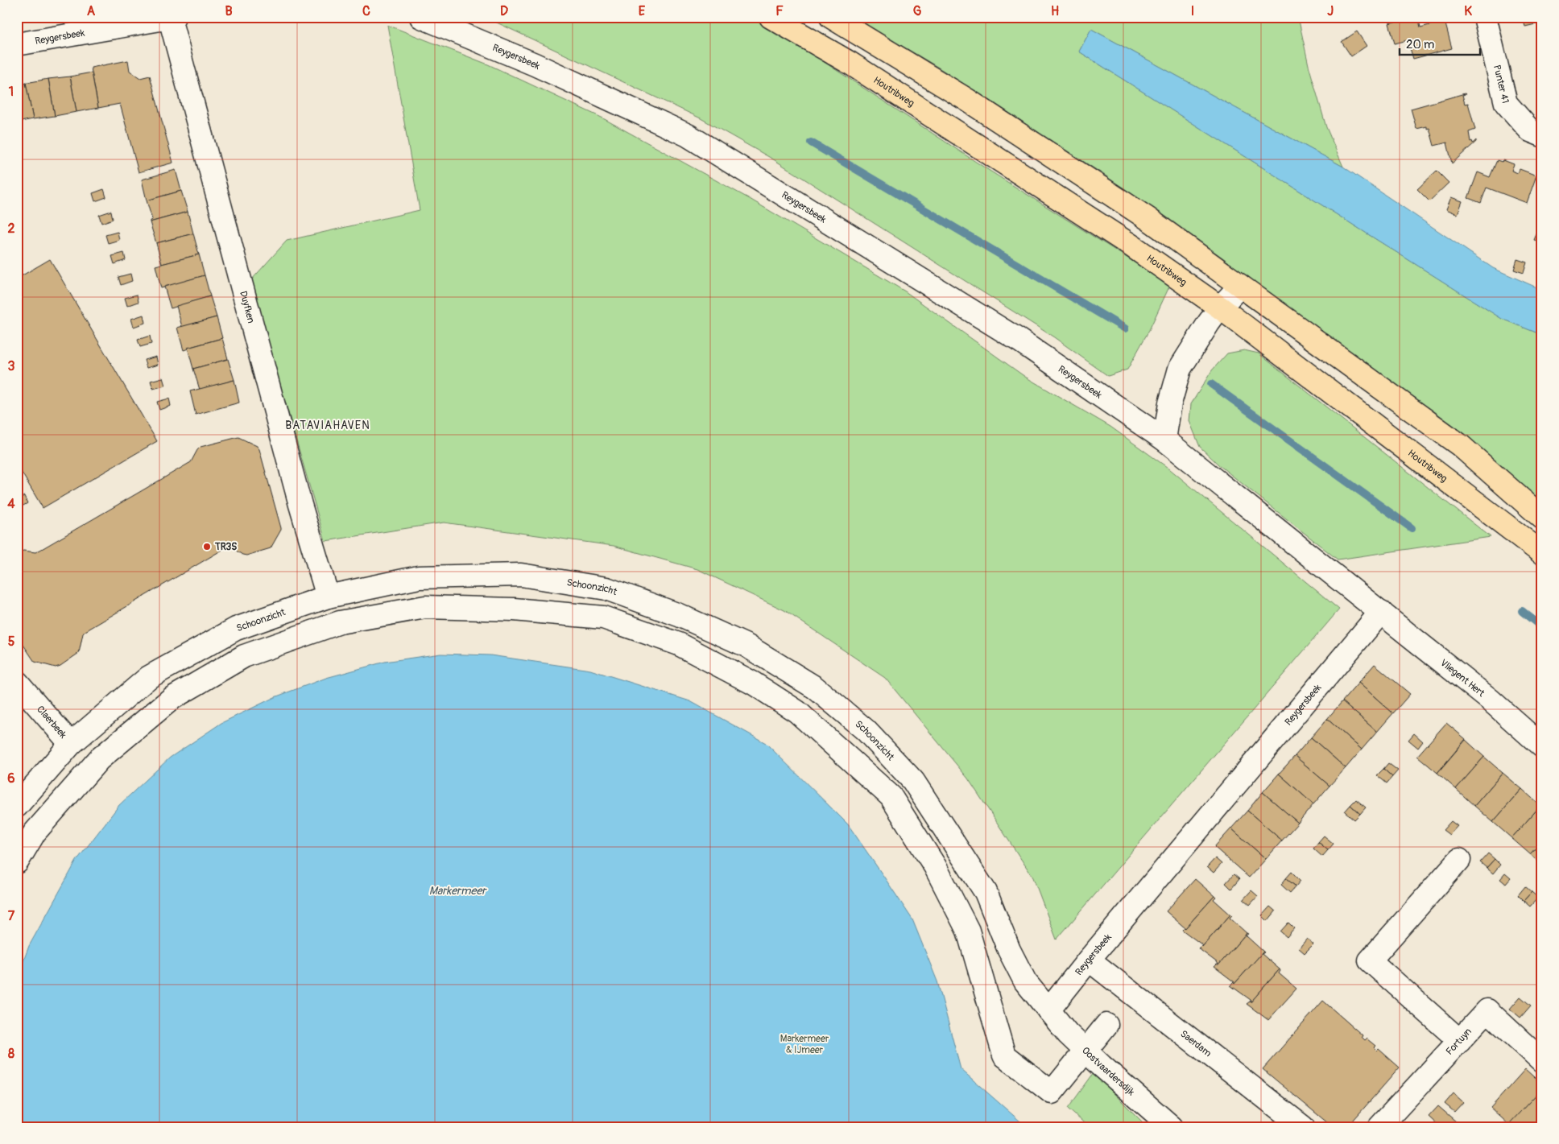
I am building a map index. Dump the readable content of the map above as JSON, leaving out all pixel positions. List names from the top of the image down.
{
  "streets": {
    "main road": ["Houtribweg"],
    "street": [
      "Reygersbeek",
      "Punter 41",
      "Duyfken",
      "Schoonzicht",
      "Vliegent Hert",
      "Claerbeek",
      "Fortuyn",
      "Saerdam",
      "Oostvaardersdijk"
    ]
  },
  "crossings": [
    ["Reygersbeek", "Duyfken"],
    ["Reygersbeek", "Schoonzicht"],
    ["Reygersbeek", "Vliegent Hert"],
    ["Reygersbeek", "Saerdam"],
    ["Reygersbeek", "Oostvaardersdijk"],
    ["Duyfken", "Schoonzicht"],
    ["Schoonzicht", "Claerbeek"],
    ["Schoonzicht", "Oostvaardersdijk"]
  ],
  "districts": ["BATAVIAHAVEN"],
  "water": ["Markermeer"],
  "parks": ["Markermeer & IJmeer"],
  "places": ["TR3S"],
  "scale_bar": "20 m",
  "grid": {
    "columns": [
      "A",
      "B",
      "C",
      "D",
      "E",
      "F",
      "G",
      "H",
      "I",
      "J",
      "K"
    ],
    "rows": [
      "1",
      "2",
      "3",
      "4",
      "5",
      "6",
      "7",
      "8"
    ]
  }
}
